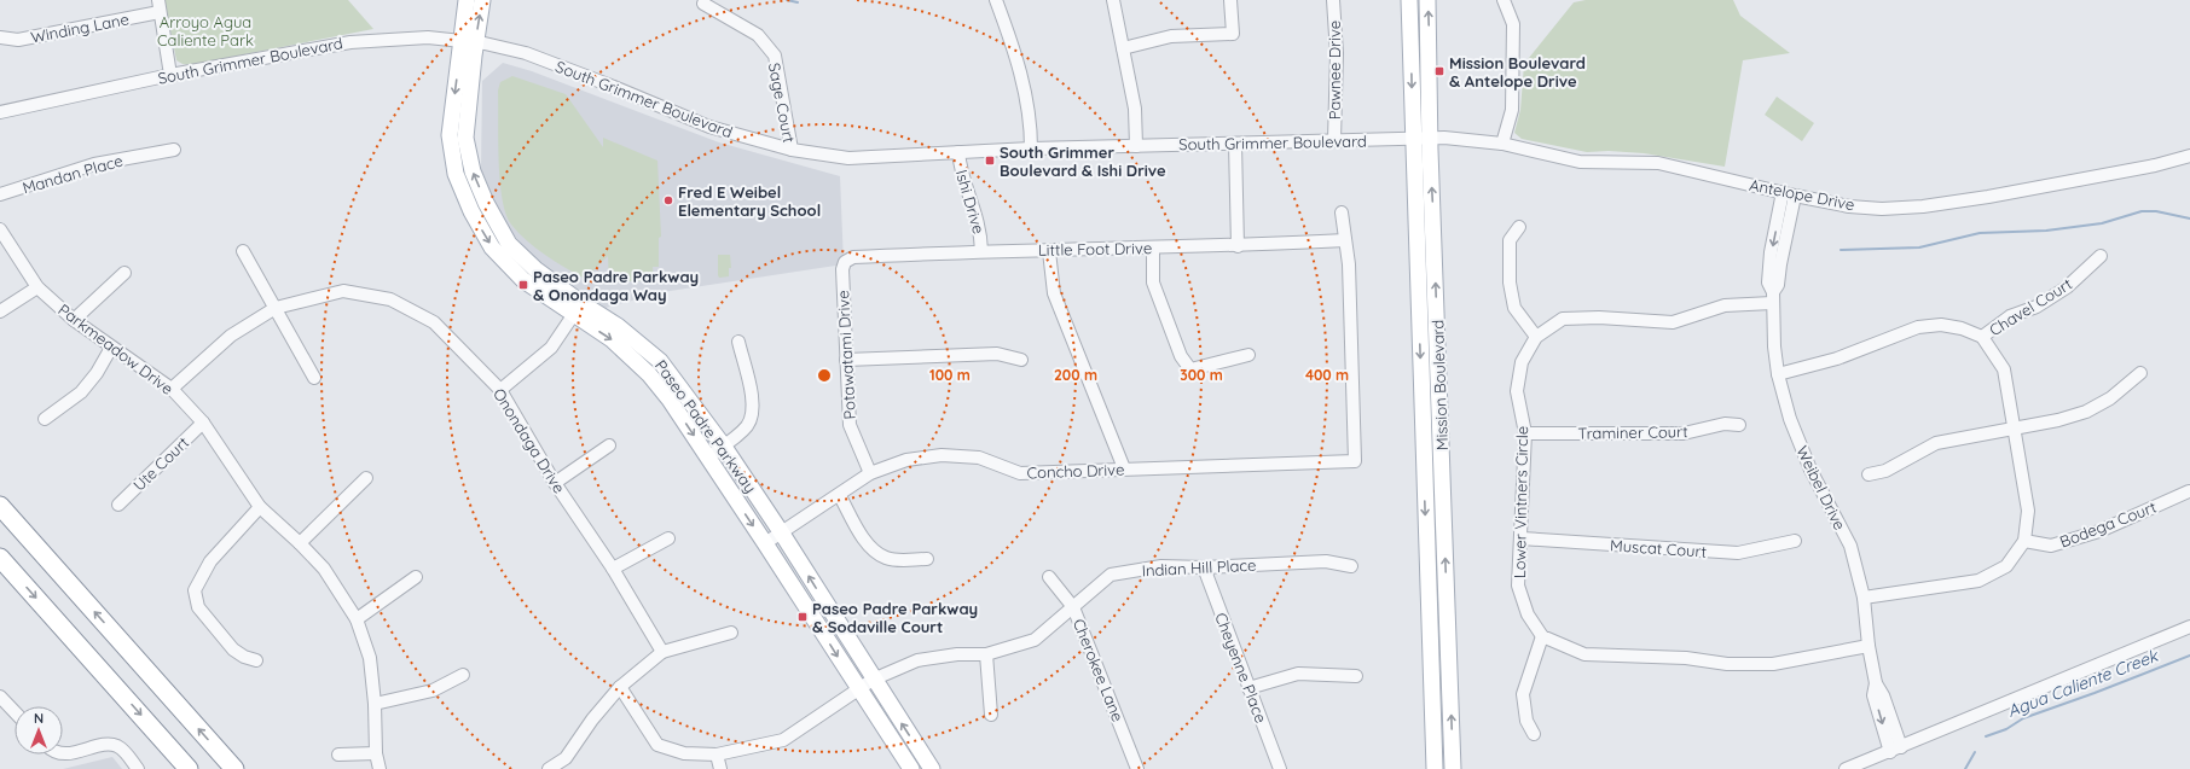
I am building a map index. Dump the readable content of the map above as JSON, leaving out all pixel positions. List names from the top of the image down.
{
  "streets": {
    "main road": ["Mission Boulevard", "Paseo Padre Parkway"],
    "street": [
      "Winding Lane",
      "South Grimmer Boulevard",
      "Pawnee Drive",
      "Sage Court",
      "Mandan Place",
      "Antelope Drive",
      "Ishi Drive",
      "Little Foot Drive",
      "Chavel Court",
      "Parkmeadow Drive",
      "Potawatami Drive",
      "Traminer Court",
      "Onondaga Drive",
      "Ute Court",
      "Concho Drive",
      "Weibel Drive",
      "Lower Vintners Circle",
      "Bodega Court",
      "Muscat Court",
      "Indian Hill Place",
      "Cheyenne Place",
      "Cherokee Lane"
    ]
  },
  "crossings": [
    ["South Grimmer Boulevard", "Pawnee Drive"],
    ["South Grimmer Boulevard", "Sage Court"],
    ["South Grimmer Boulevard", "Antelope Drive"],
    ["South Grimmer Boulevard", "Ishi Drive"],
    ["South Grimmer Boulevard", "Mission Boulevard"],
    ["South Grimmer Boulevard", "Paseo Padre Parkway"],
    ["Antelope Drive", "Mission Boulevard"],
    ["Antelope Drive", "Weibel Drive"],
    ["Ishi Drive", "Little Foot Drive"],
    ["Little Foot Drive", "Potawatami Drive"],
    ["Little Foot Drive", "Concho Drive"],
    ["Parkmeadow Drive", "Onondaga Drive"],
    ["Parkmeadow Drive", "Ute Court"],
    ["Potawatami Drive", "Concho Drive"],
    ["Paseo Padre Parkway", "Concho Drive"],
    ["Paseo Padre Parkway", "Indian Hill Place"],
    ["Traminer Court", "Lower Vintners Circle"],
    ["Weibel Drive", "Lower Vintners Circle"],
    ["Lower Vintners Circle", "Muscat Court"],
    ["Indian Hill Place", "Cheyenne Place"],
    ["Indian Hill Place", "Cherokee Lane"]
  ],
  "water": ["Agua Caliente Creek"],
  "parks": ["Arroyo Agua Caliente Park"],
  "places": {
    "transit": [
      "Mission Boulevard & Antelope Drive",
      "South Grimmer Boulevard & Ishi Drive",
      "Paseo Padre Parkway & Onondaga Way",
      "Paseo Padre Parkway & Sodaville Court"
    ],
    "other": ["Fred E Weibel Elementary School"]
  },
  "north": "top",
  "rings": [
    "100 m",
    "200 m",
    "300 m",
    "400 m"
  ]
}
